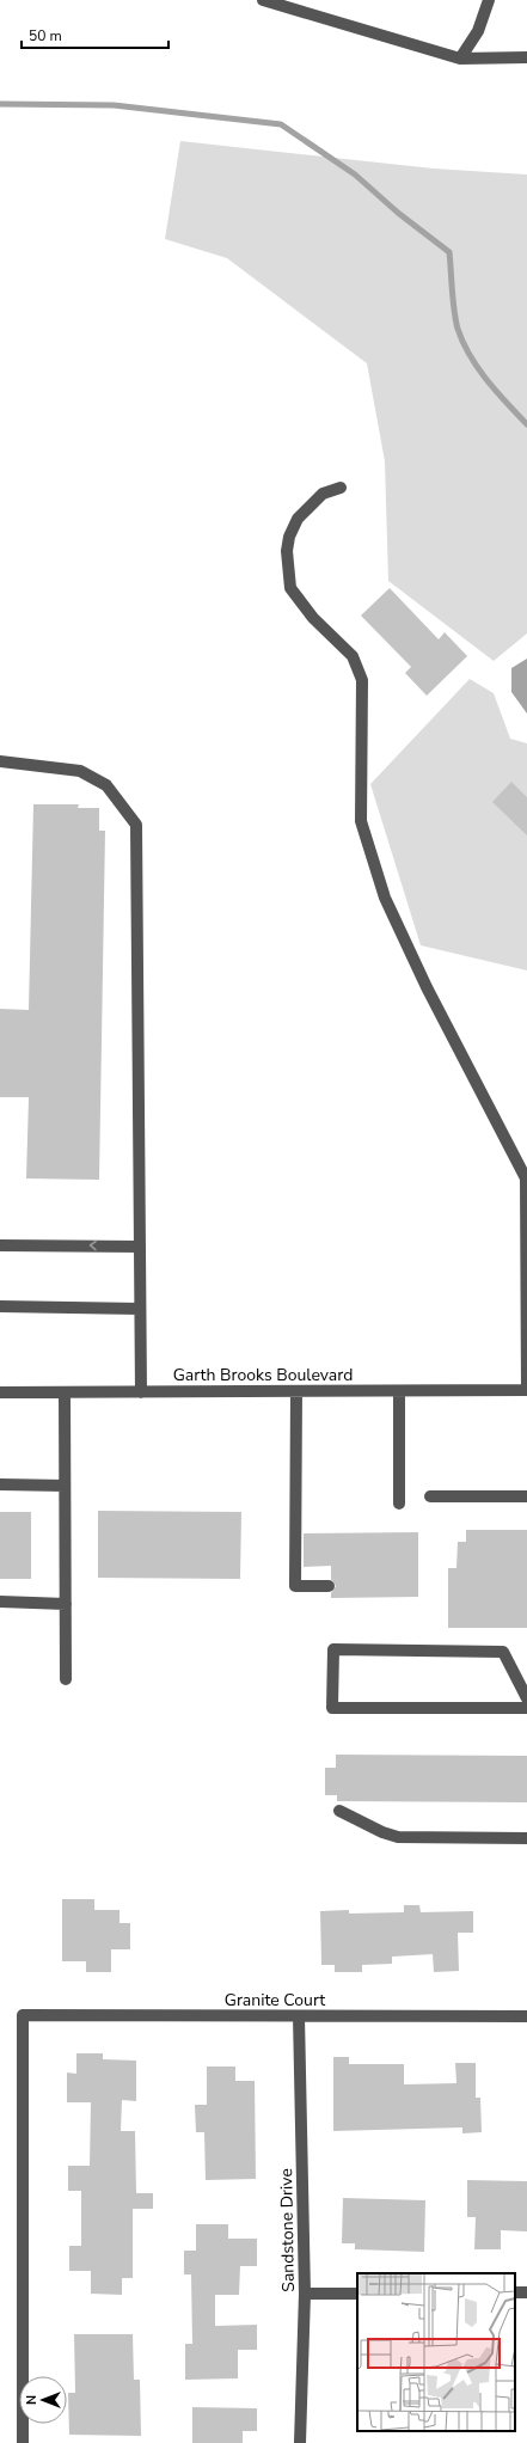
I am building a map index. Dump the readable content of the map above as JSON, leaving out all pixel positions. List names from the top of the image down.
{
  "streets": {
    "street": ["Garth Brooks Boulevard", "Granite Court", "Sandstone Drive"]
  },
  "crossings": [
    ["Granite Court", "Sandstone Drive"]
  ],
  "scale_bar": "50 m",
  "north": "left"
}
